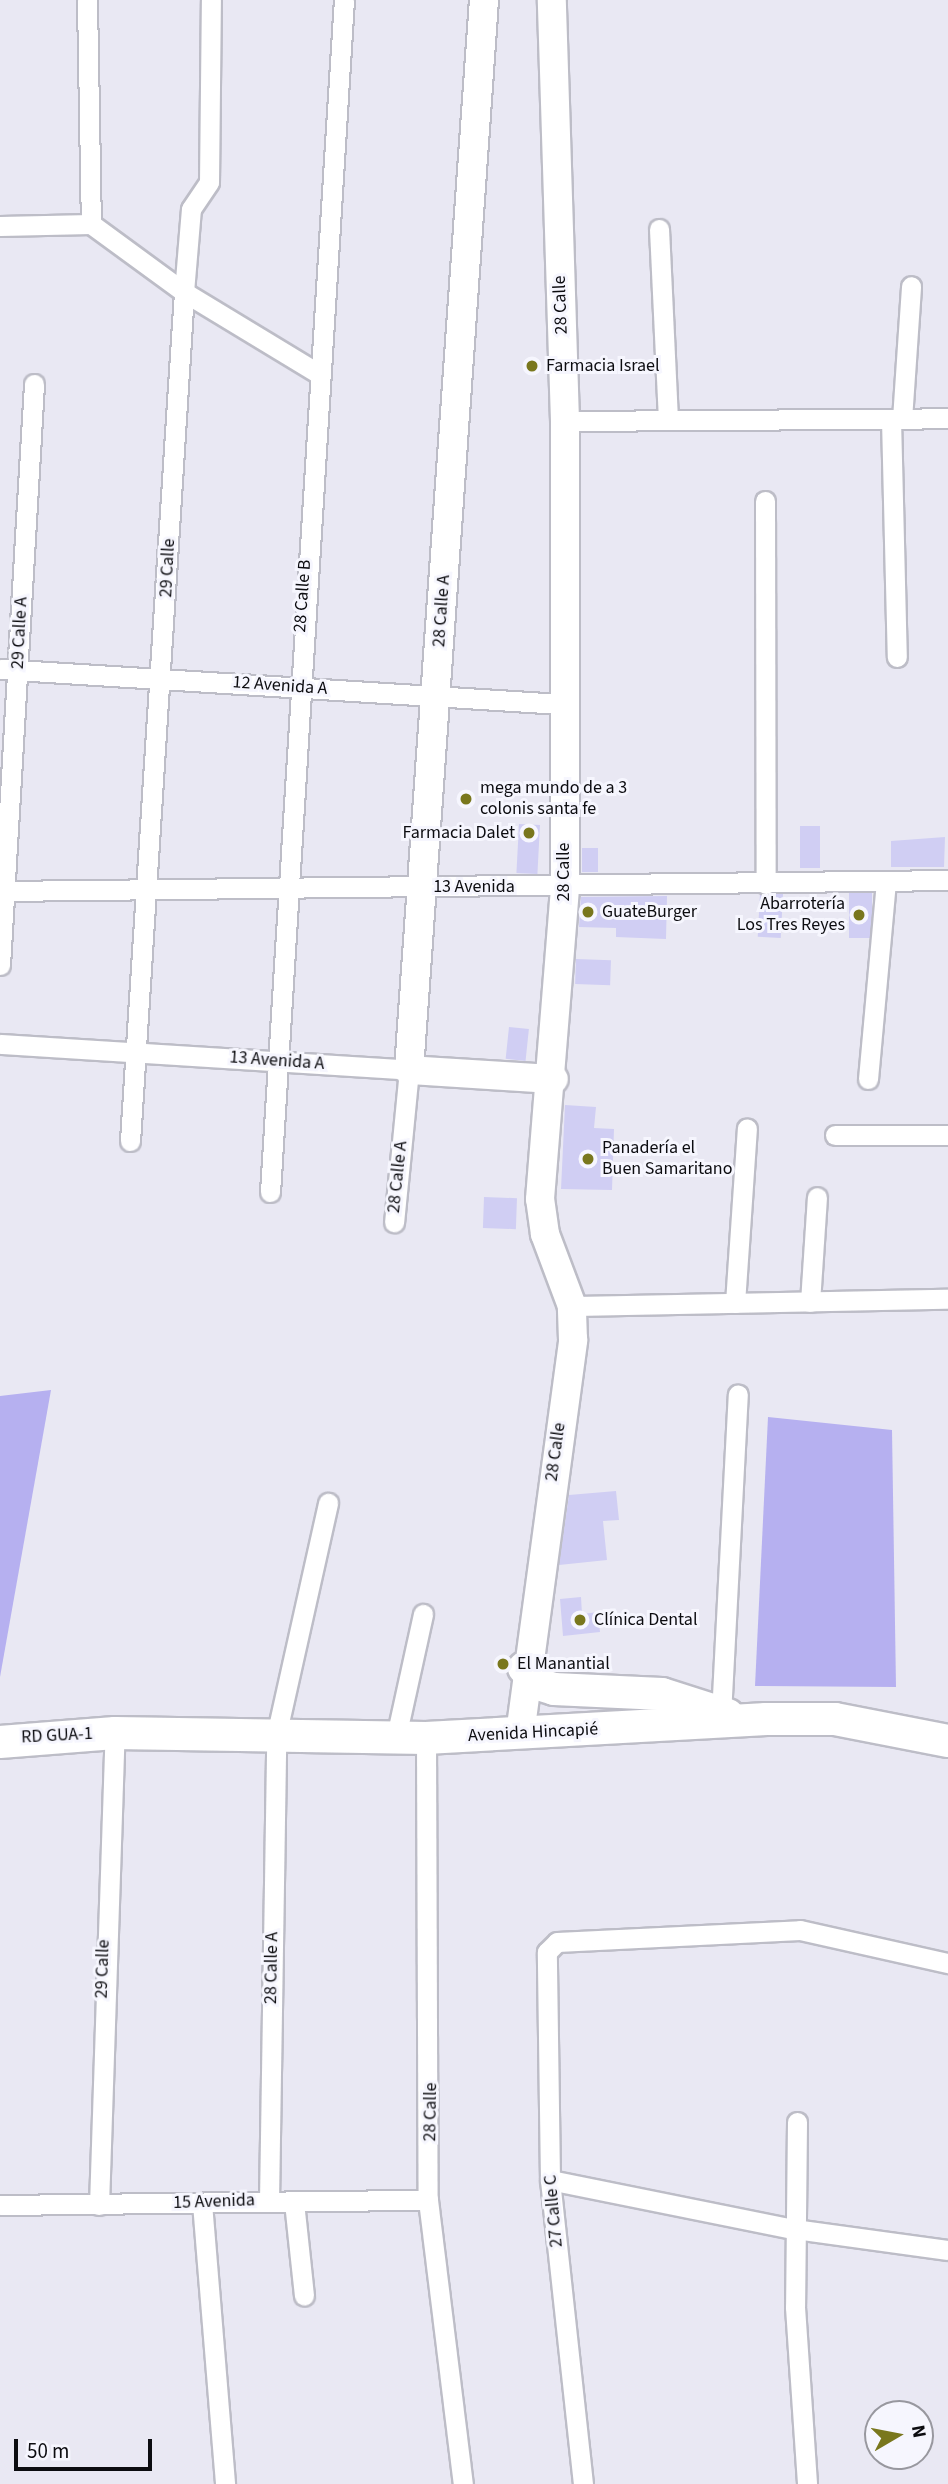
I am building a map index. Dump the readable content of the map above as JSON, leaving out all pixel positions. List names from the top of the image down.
{
  "streets": {
    "main road": [
      "28 Calle",
      "28 Calle A",
      "13 Avenida A",
      "Avenida Hincapié",
      "RD GUA-1"
    ],
    "street": [
      "29 Calle",
      "28 Calle B",
      "29 Calle A",
      "12 Avenida A",
      "13 Avenida",
      "15 Avenida",
      "27 Calle C"
    ]
  },
  "crossings": [
    ["28 Calle", "12 Avenida A"],
    ["28 Calle", "13 Avenida"],
    ["28 Calle", "13 Avenida A"],
    ["28 Calle", "Avenida Hincapié"],
    ["28 Calle", "15 Avenida"],
    ["29 Calle", "12 Avenida A"],
    ["29 Calle", "13 Avenida"],
    ["29 Calle", "13 Avenida A"],
    ["29 Calle", "Avenida Hincapié"],
    ["29 Calle", "RD GUA-1"],
    ["29 Calle", "15 Avenida"],
    ["28 Calle B", "12 Avenida A"],
    ["28 Calle B", "13 Avenida"],
    ["28 Calle B", "13 Avenida A"],
    ["28 Calle A", "12 Avenida A"],
    ["28 Calle A", "13 Avenida"],
    ["28 Calle A", "13 Avenida A"],
    ["28 Calle A", "Avenida Hincapié"],
    ["28 Calle A", "15 Avenida"],
    ["29 Calle A", "12 Avenida A"],
    ["29 Calle A", "13 Avenida"],
    ["Avenida Hincapié", "RD GUA-1"]
  ],
  "places": [
    "Farmacia Israel",
    "mega mundo de a 3 colonis santa fe",
    "Farmacia Dalet",
    "GuateBurger",
    "Abarrotería Los Tres Reyes",
    "Panadería el Buen Samaritano",
    "Clínica Dental",
    "El Manantial"
  ],
  "scale_bar": "50 m",
  "north": "right"
}
